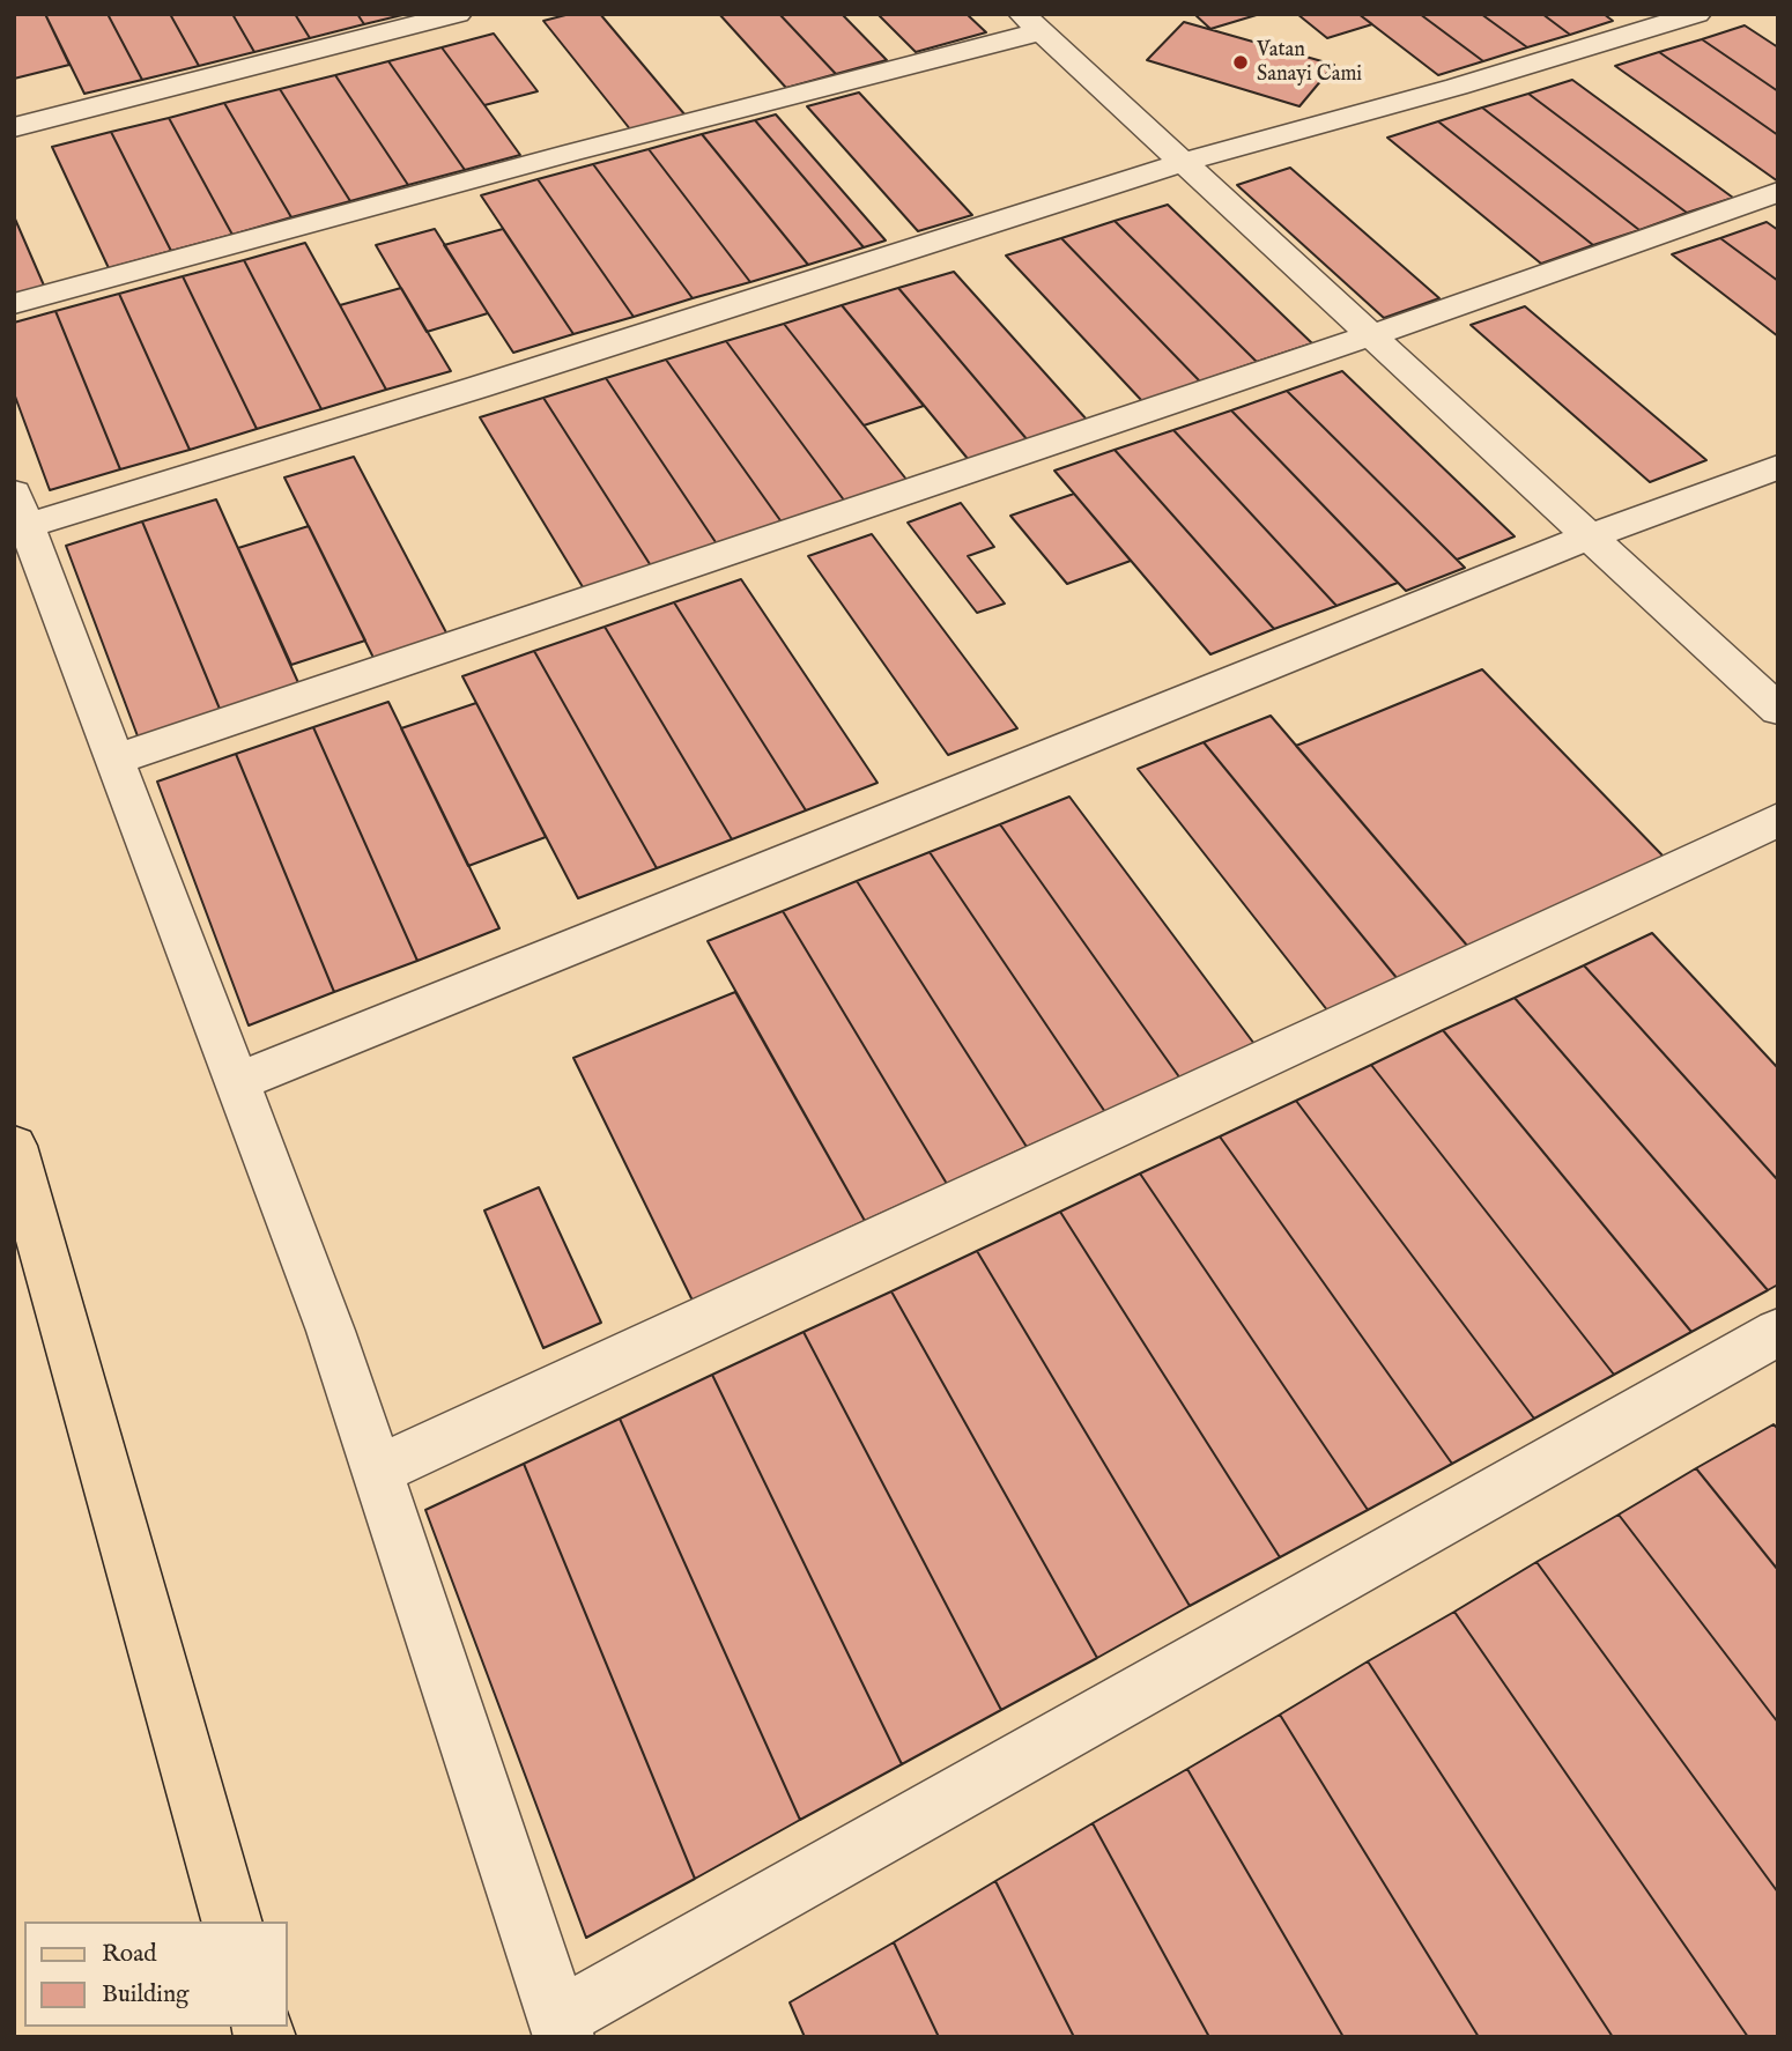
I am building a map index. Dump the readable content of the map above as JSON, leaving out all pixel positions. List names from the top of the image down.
{
  "places": ["Vatan Sanayi Cami"],
  "legend": ["Road", "Building"]
}
